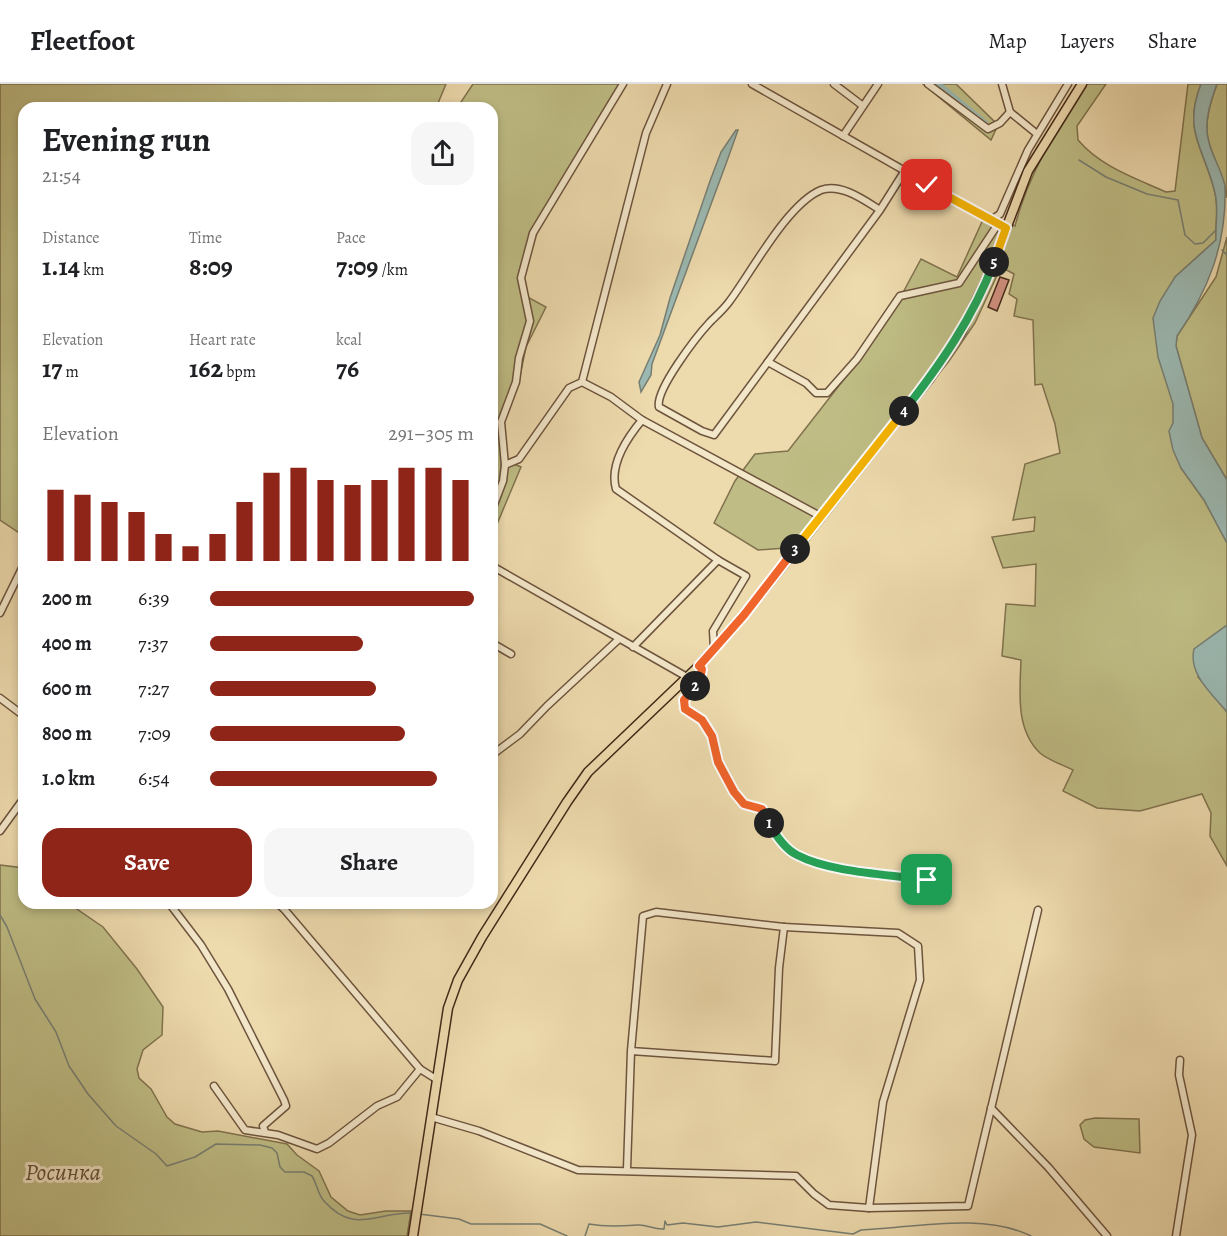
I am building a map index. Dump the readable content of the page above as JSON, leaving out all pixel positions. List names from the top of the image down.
{
  "parks": ["Росинка"],
  "page": {
    "header": "Fleetfoot",
    "nav": ["Map", "Layers", "Share"],
    "heading": ["Evening run", "21:54"],
    "stats": [
      ["Distance", "1.14 km"],
      ["Time", "8:09"],
      ["Pace", "7:09 /km"],
      ["Elevation", "17 m"],
      ["Heart rate", "162 bpm"],
      ["kcal", "76"]
    ],
    "pins": [
      "5",
      "4",
      "3",
      "2",
      "1"
    ],
    "chart": ["Elevation", "291–305 m"],
    "list": [
      {
        "name": "200 m",
        "note": "6:39"
      },
      {
        "name": "400 m",
        "note": "7:37"
      },
      {
        "name": "600 m",
        "note": "7:27"
      },
      {
        "name": "800 m",
        "note": "7:09"
      },
      {
        "name": "1.0 km",
        "note": "6:54"
      }
    ],
    "buttons": ["Save", "Share"]
  }
}
